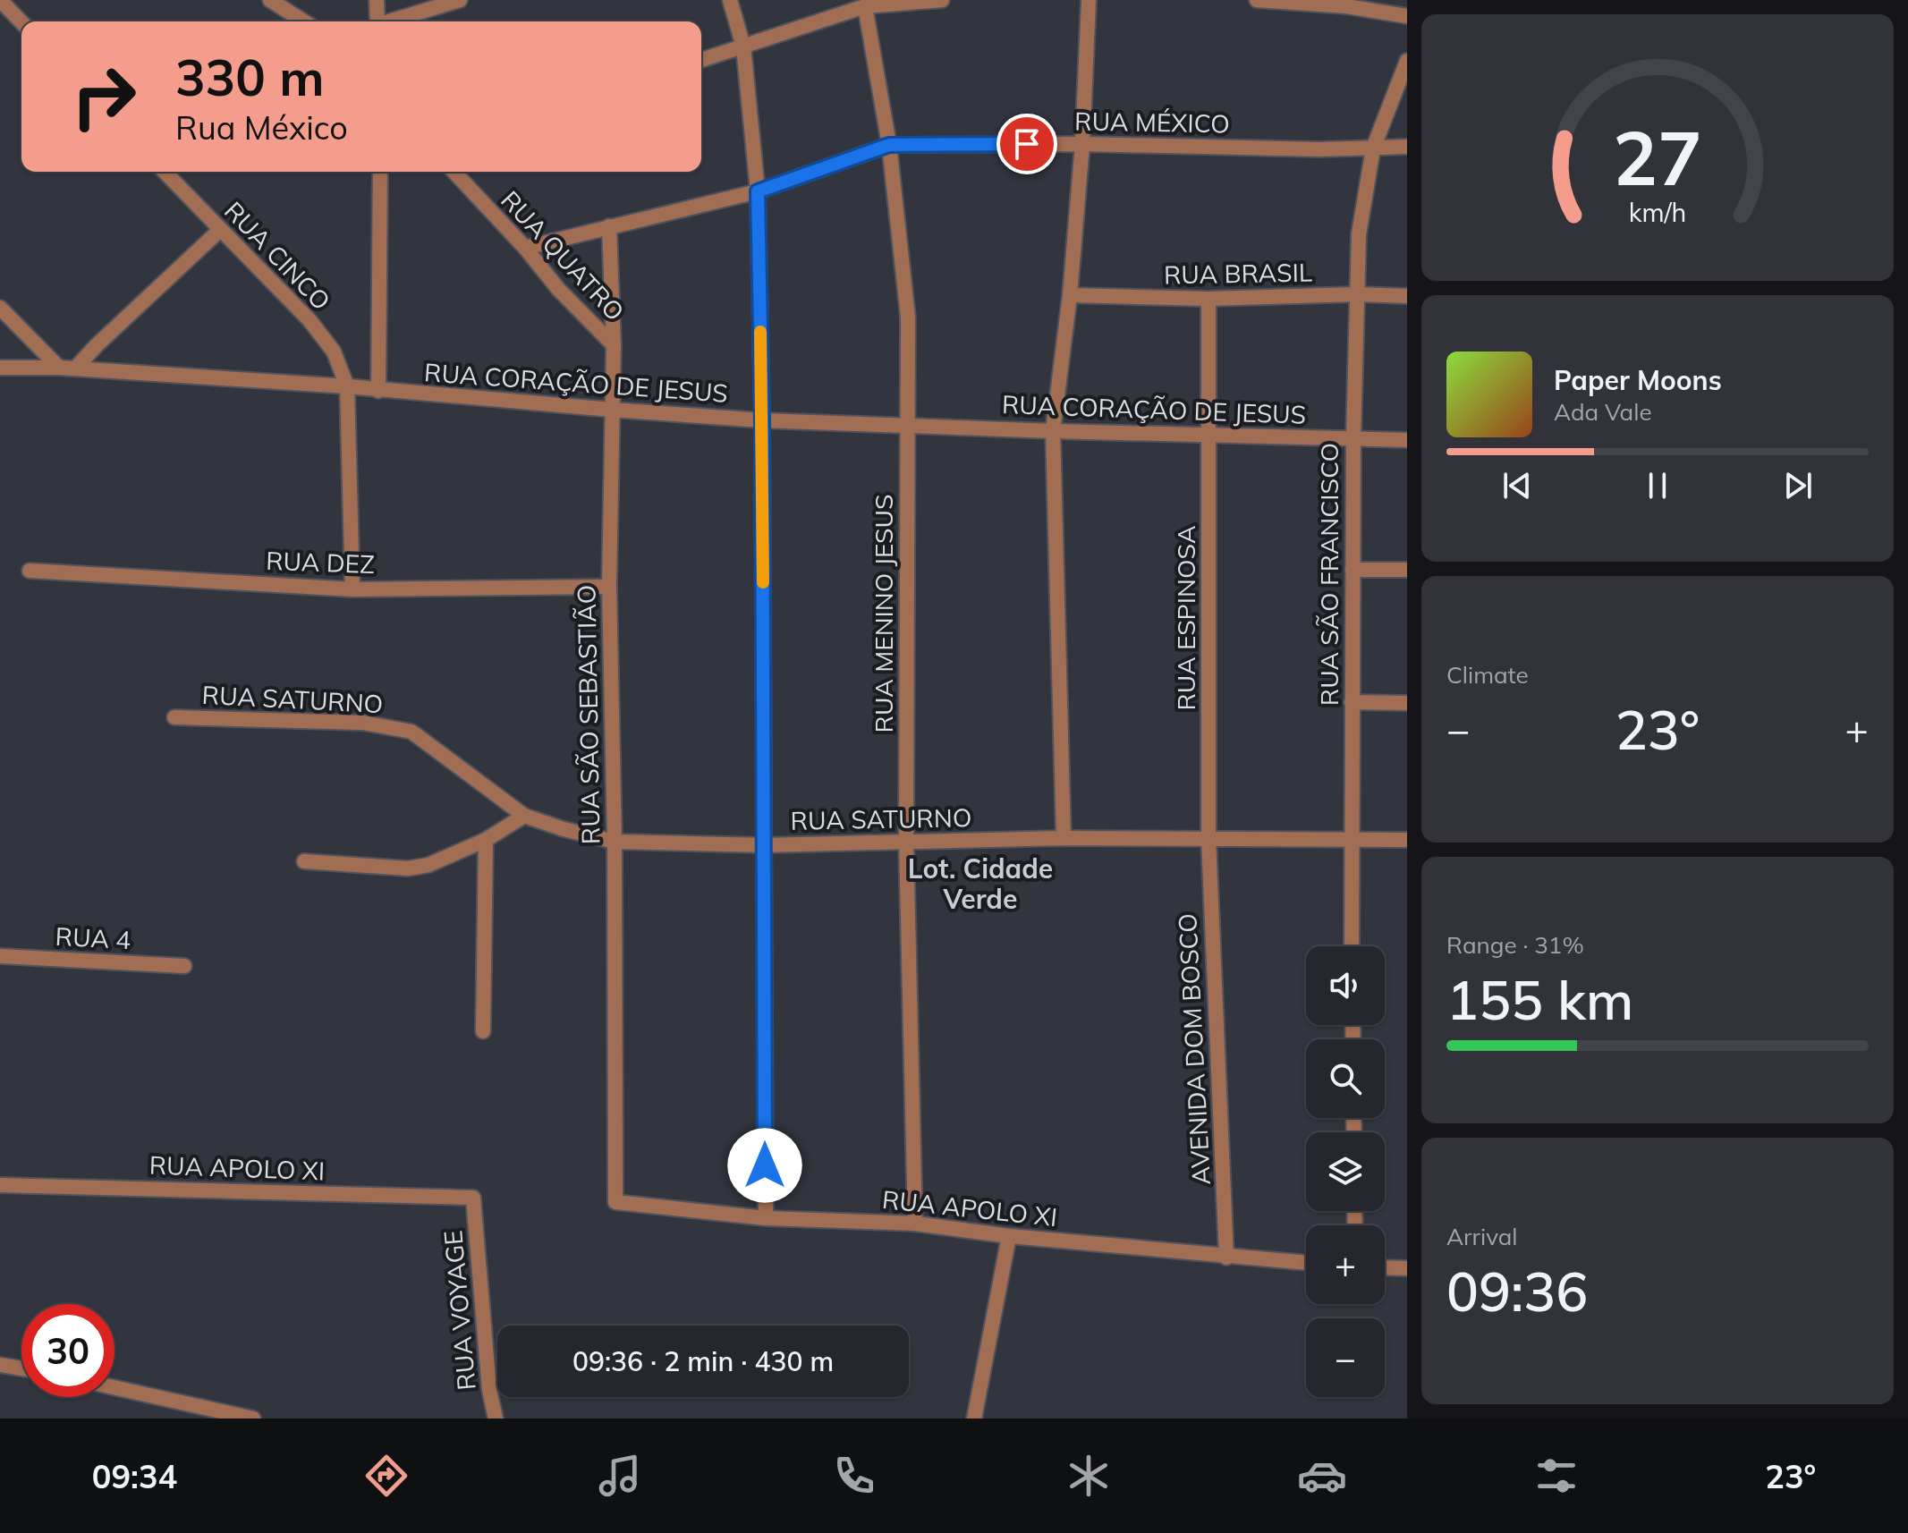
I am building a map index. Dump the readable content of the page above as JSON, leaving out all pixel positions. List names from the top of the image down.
{
  "streets": {
    "street": [
      "RUA MÉXICO",
      "RUA CINCO",
      "RUA QUATRO",
      "RUA BRASIL",
      "RUA CORAÇÃO DE JESUS",
      "RUA DEZ",
      "RUA SÃO FRANCISCO",
      "RUA MENINO JESUS",
      "RUA ESPINOSA",
      "RUA SATURNO",
      "RUA SÃO SEBASTIÃO",
      "RUA 4",
      "AVENIDA DOM BOSCO",
      "RUA APOLO XI",
      "RUA VOYAGE"
    ]
  },
  "crossings": [
    ["RUA MÉXICO", "RUA QUATRO"],
    ["RUA MÉXICO", "RUA SÃO FRANCISCO"],
    ["RUA MÉXICO", "RUA MENINO JESUS"],
    ["RUA MÉXICO", "RUA SÃO SEBASTIÃO"],
    ["RUA CINCO", "RUA CORAÇÃO DE JESUS"],
    ["RUA CINCO", "RUA DEZ"],
    ["RUA QUATRO", "RUA SÃO SEBASTIÃO"],
    ["RUA BRASIL", "RUA SÃO FRANCISCO"],
    ["RUA BRASIL", "RUA ESPINOSA"],
    ["RUA CORAÇÃO DE JESUS", "RUA SÃO FRANCISCO"],
    ["RUA CORAÇÃO DE JESUS", "RUA MENINO JESUS"],
    ["RUA CORAÇÃO DE JESUS", "RUA ESPINOSA"],
    ["RUA CORAÇÃO DE JESUS", "RUA SÃO SEBASTIÃO"],
    ["RUA DEZ", "RUA SÃO SEBASTIÃO"],
    ["RUA SÃO FRANCISCO", "RUA SATURNO"],
    ["RUA MENINO JESUS", "RUA SATURNO"],
    ["RUA MENINO JESUS", "RUA APOLO XI"],
    ["RUA ESPINOSA", "RUA SATURNO"],
    ["RUA ESPINOSA", "AVENIDA DOM BOSCO"],
    ["RUA SATURNO", "RUA SÃO SEBASTIÃO"],
    ["RUA SATURNO", "AVENIDA DOM BOSCO"],
    ["RUA SÃO SEBASTIÃO", "RUA APOLO XI"],
    ["AVENIDA DOM BOSCO", "RUA APOLO XI"],
    ["RUA APOLO XI", "RUA VOYAGE"]
  ],
  "districts": ["Lot. Cidade Verde"],
  "page": {
    "turn": ["330 m", "Rua México"],
    "song": ["Paper Moons", "Ada Vale"],
    "tile": [
      "Climate",
      ["Range · 31%", "155 km"],
      ["Arrival", "09:36"]
    ],
    "heat": ["−", "23°", "+"],
    "map_buttons": ["+", "−"],
    "limit": "30",
    "trip": "09:36 · 2 min · 430 m",
    "tabs": ["09:34", "23°"],
    "gauge": ["27", "km/h"]
  }
}
